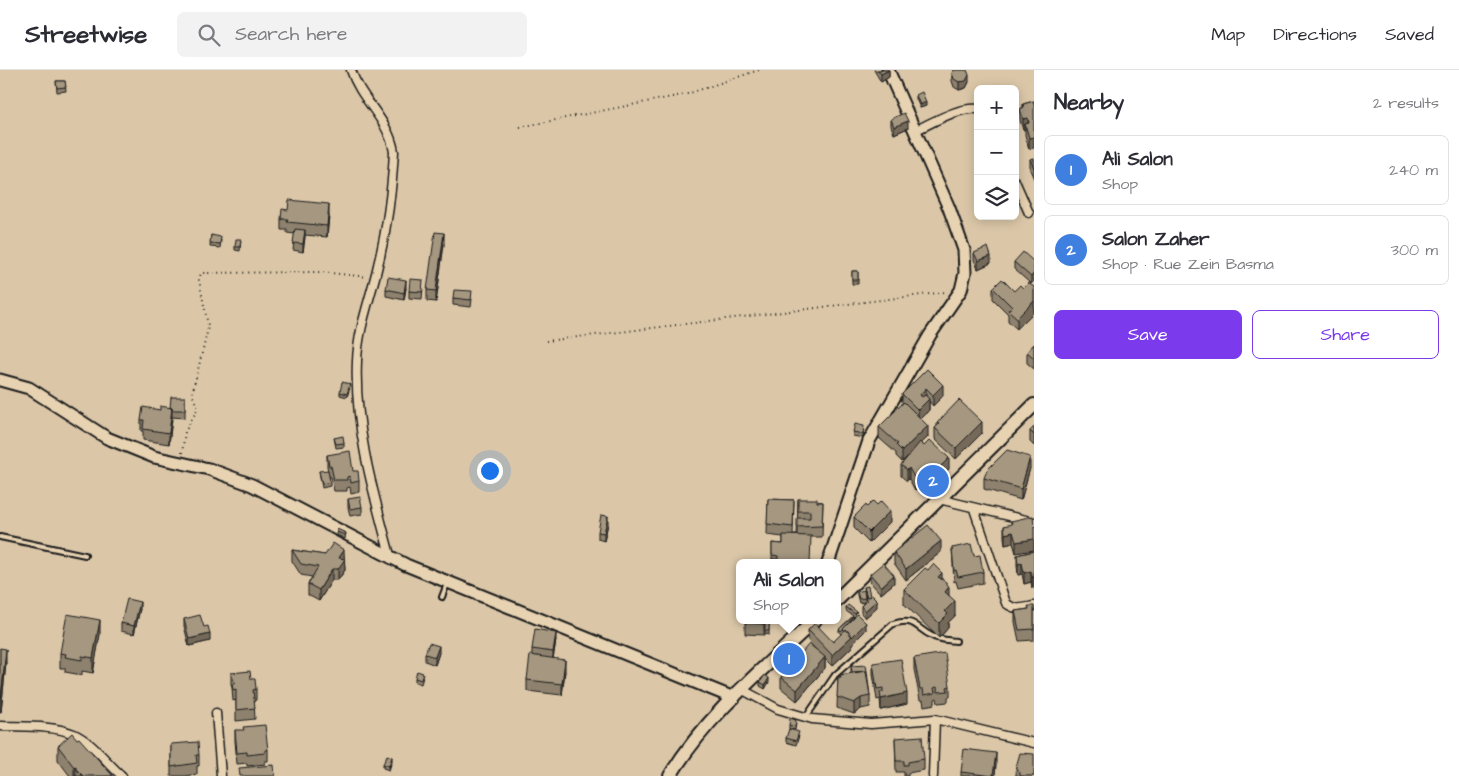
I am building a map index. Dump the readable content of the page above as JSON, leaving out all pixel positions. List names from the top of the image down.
{
  "page": {
    "header": "Streetwise",
    "search": "Search here",
    "nav": ["Map", "Directions", "Saved"],
    "heading": ["Nearby", "2 results"],
    "map_buttons": ["+", "−"],
    "list": [
      {
        "mark": "1",
        "name": "Ali Salon",
        "note": "Shop",
        "value": "240 m"
      },
      {
        "mark": "2",
        "name": "Salon Zaher",
        "note": "Shop · Rue Zein Basma",
        "value": "300 m"
      }
    ],
    "buttons": ["Save", "Share"],
    "pins": ["2", "1"],
    "popup": ["Ali Salon", "Shop"]
  }
}
